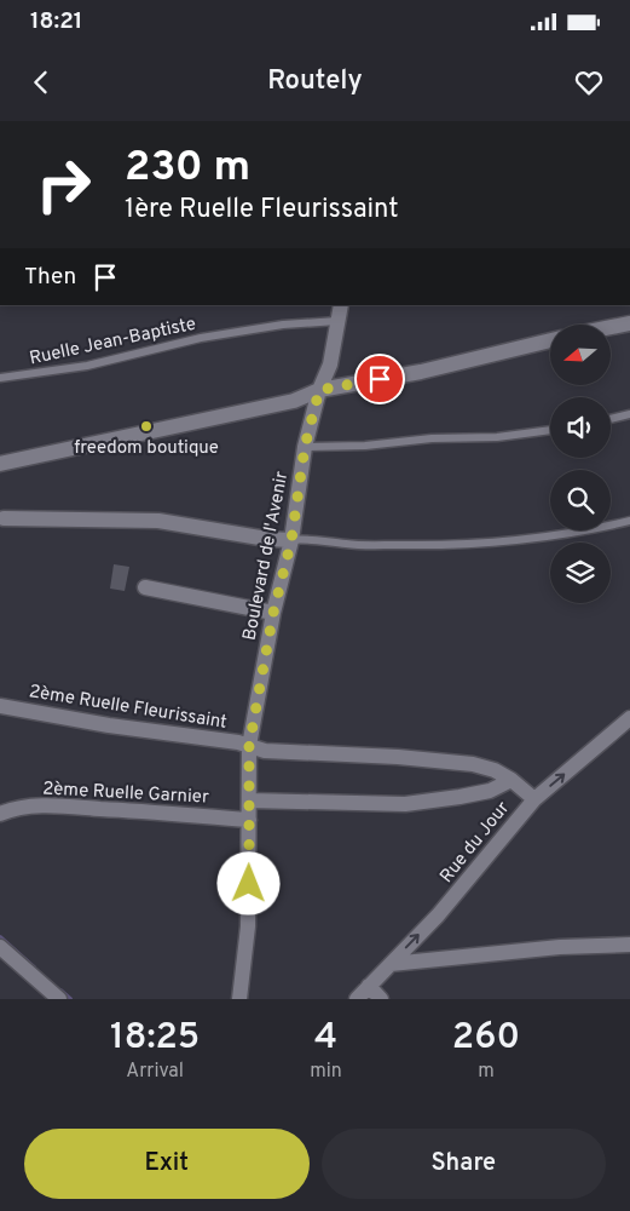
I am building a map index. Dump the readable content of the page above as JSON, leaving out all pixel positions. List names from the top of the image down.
{
  "streets": {
    "street": [
      "Boulevard de l'Avenir",
      "2ème Ruelle Fleurissaint",
      "2ème Ruelle Garnier",
      "Rue du Jour"
    ],
    "lane": ["Ruelle Jean-Baptiste"]
  },
  "crossings": [
    ["Ruelle Jean-Baptiste", "Boulevard de l'Avenir"],
    ["Boulevard de l'Avenir", "2ème Ruelle Fleurissaint"],
    ["Boulevard de l'Avenir", "2ème Ruelle Garnier"],
    ["2ème Ruelle Fleurissaint", "Rue du Jour"]
  ],
  "one_way": ["Rue du Jour"],
  "places": ["freedom boutique"],
  "north": "left",
  "page": {
    "status": "18:21",
    "header": "Routely",
    "turn": ["230 m", "1ère Ruelle Fleurissaint"],
    "then": "Then",
    "eta": [
      "18:25",
      "Arrival",
      "4",
      "min",
      "260",
      "m"
    ],
    "buttons": ["Exit", "Share"]
  }
}
